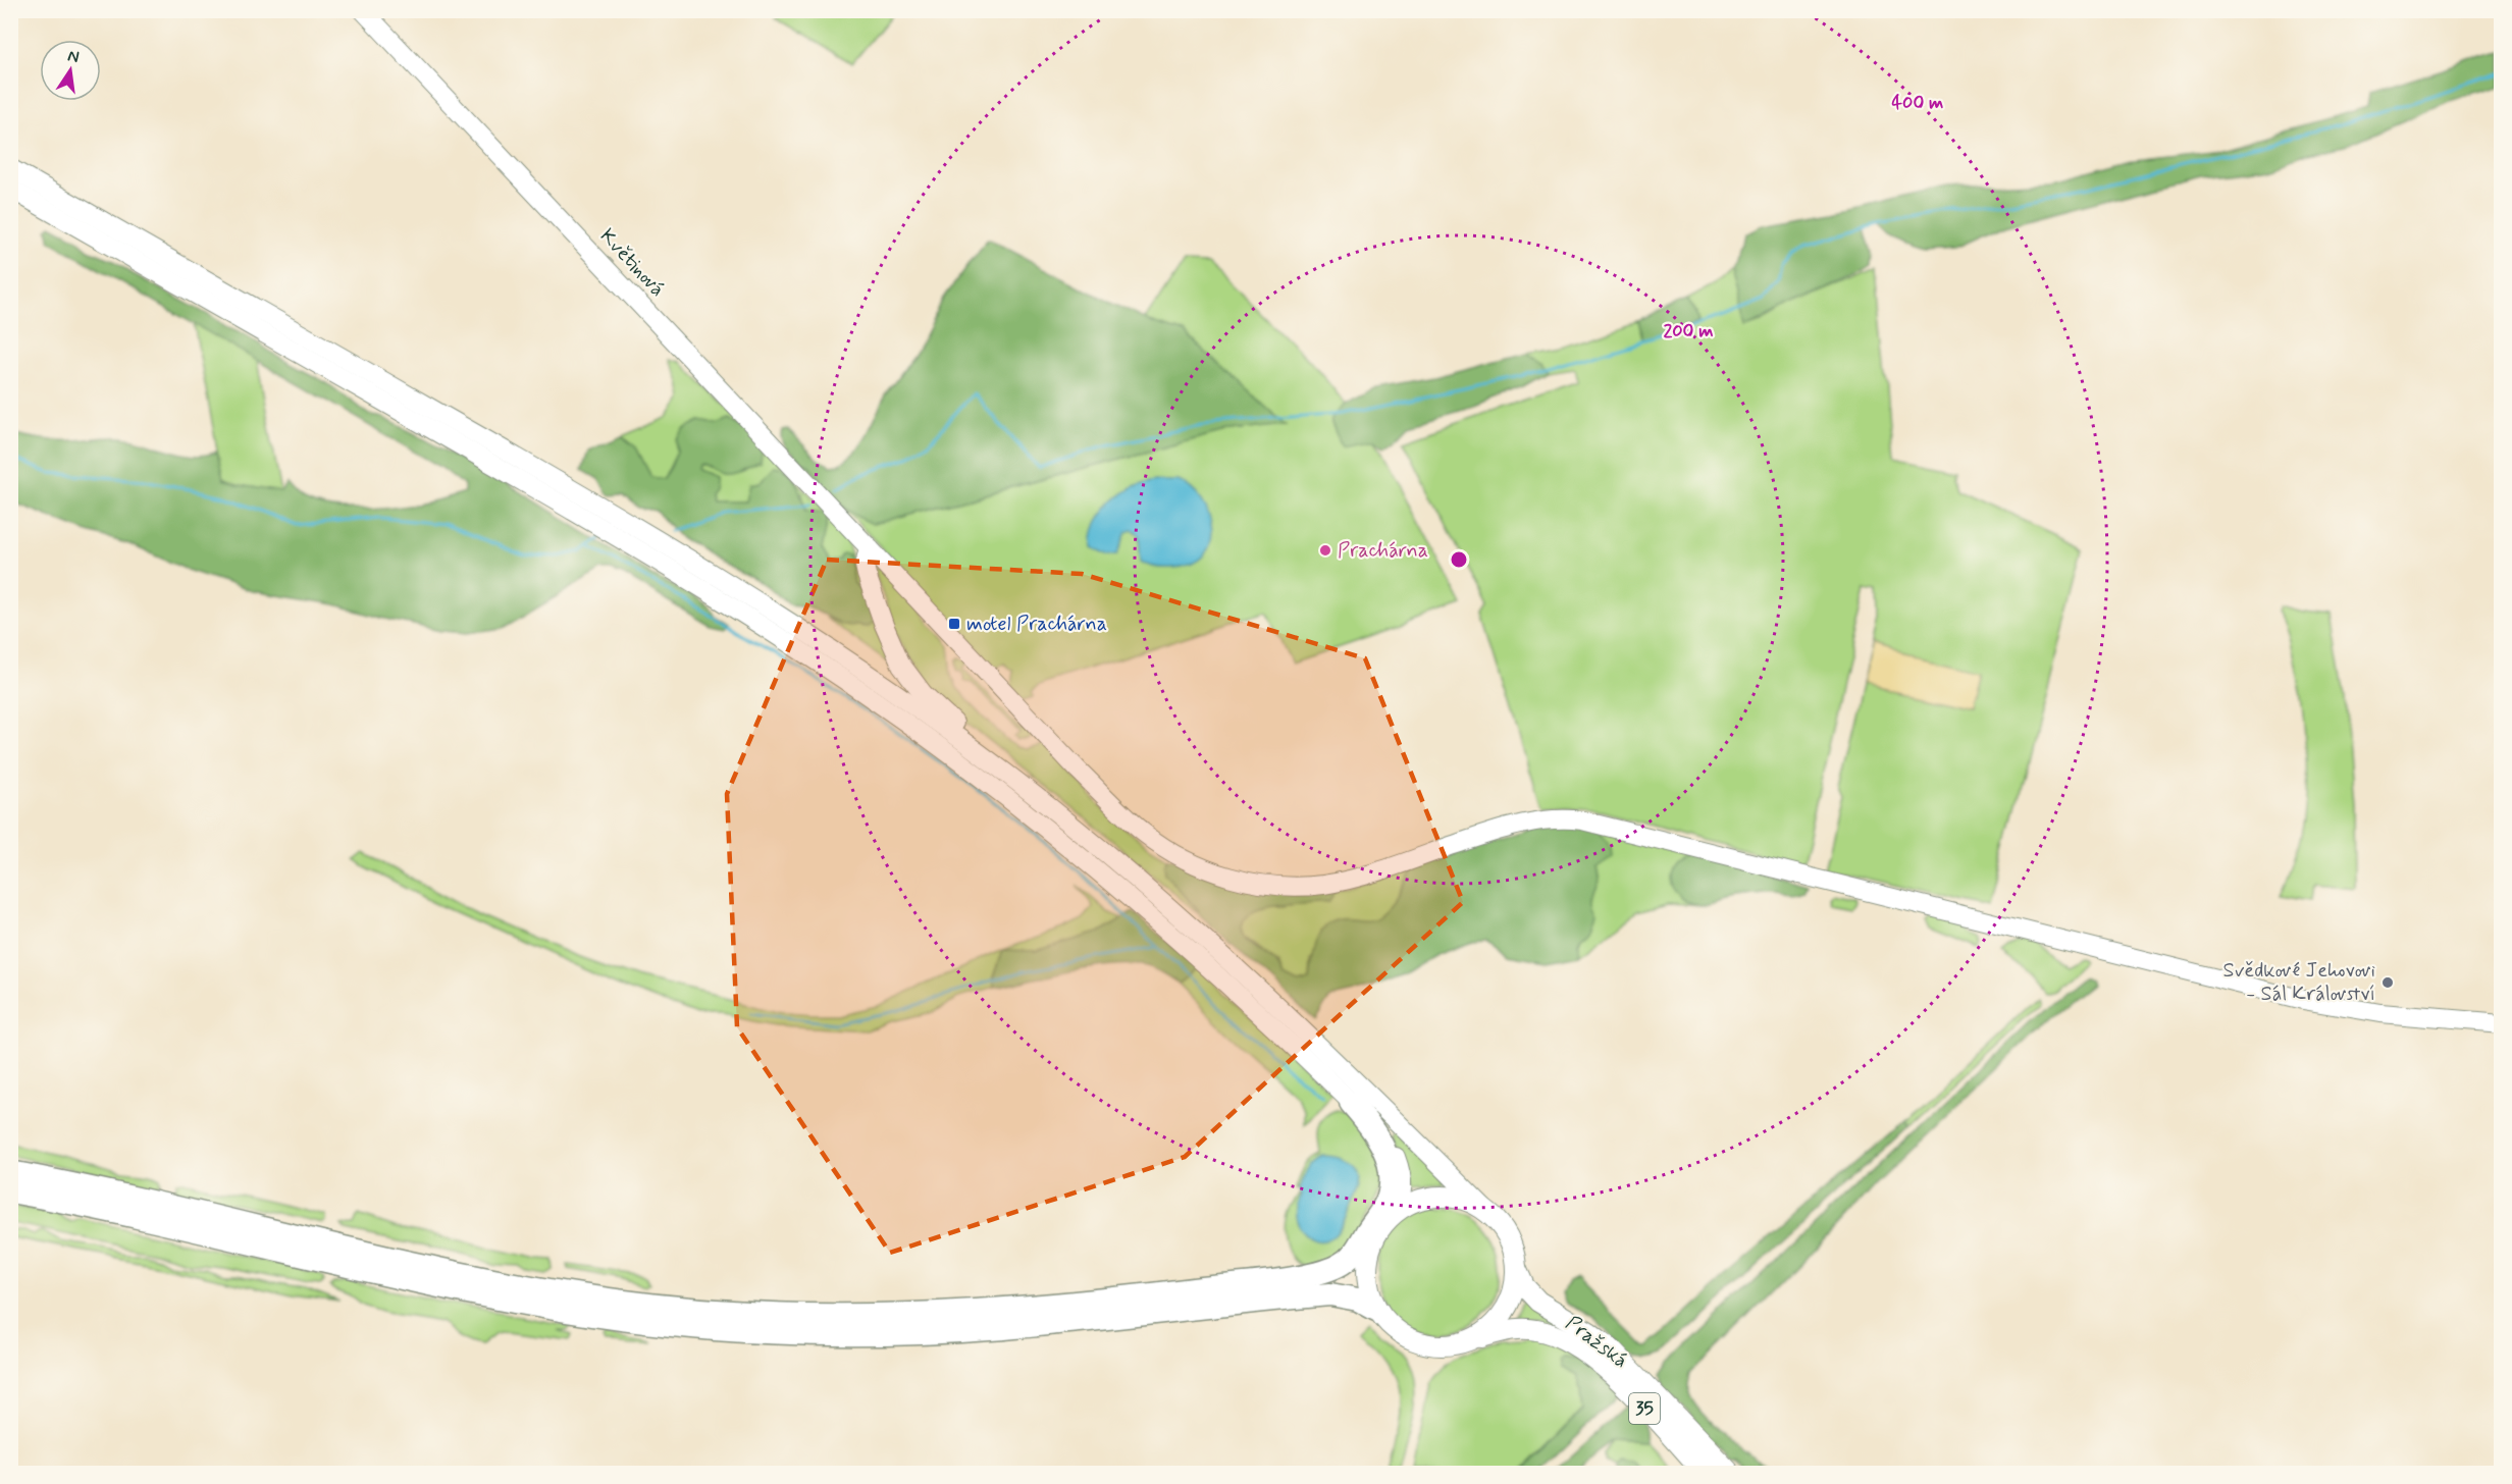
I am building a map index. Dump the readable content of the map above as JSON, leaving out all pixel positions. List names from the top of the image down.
{
  "streets": {
    "main road": ["Květinová", "Pražská", "35"]
  },
  "places": {
    "other": ["Prachárna", "Svědkové Jehovovi - Sál Království"],
    "transit": ["motel Prachárna"]
  },
  "north": "top",
  "rings": ["400 m", "200 m"]
}
